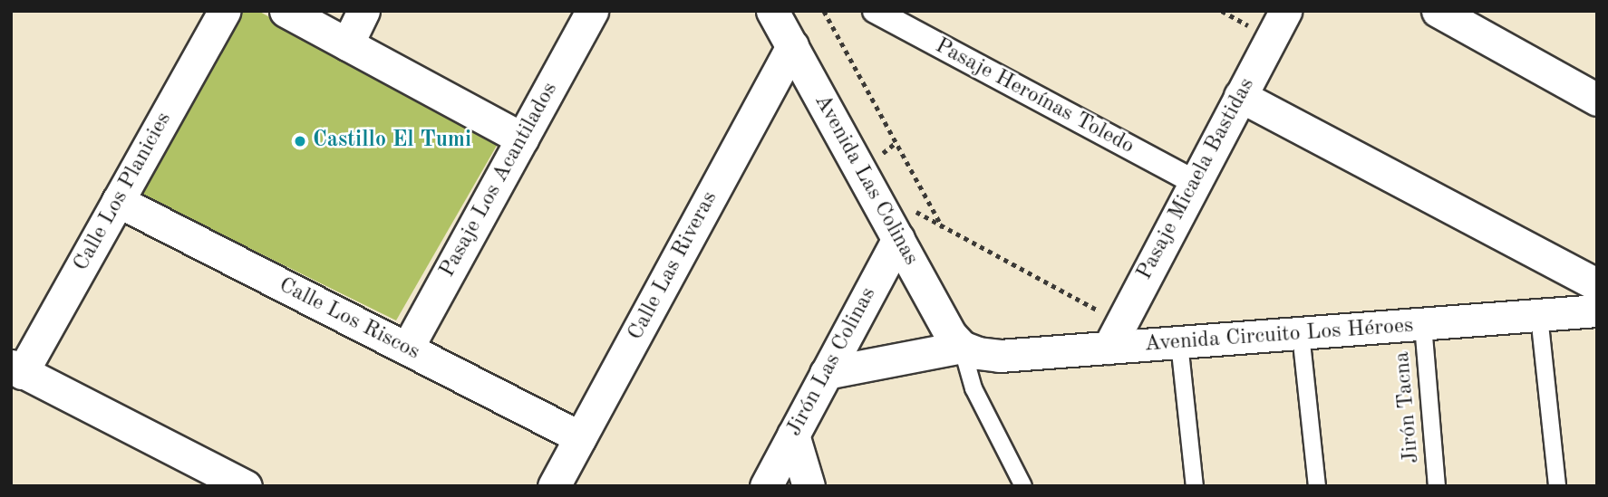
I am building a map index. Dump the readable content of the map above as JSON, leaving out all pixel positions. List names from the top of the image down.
{
  "streets": {
    "street": [
      "Pasaje Heroínas Toledo",
      "Pasaje Micaela Bastidas",
      "Pasaje Los Acantilados",
      "Avenida Las Colinas",
      "Calle Los Planicies",
      "Calle Las Riveras",
      "Calle Los Riscos",
      "Avenida Circuito Los Héroes",
      "Jirón Las Colinas"
    ],
    "lane": ["Jirón Tacna"]
  },
  "crossings": [
    ["Pasaje Heroínas Toledo", "Pasaje Micaela Bastidas"],
    ["Pasaje Micaela Bastidas", "Avenida Circuito Los Héroes"],
    ["Pasaje Los Acantilados", "Calle Los Riscos"],
    ["Avenida Las Colinas", "Calle Las Riveras"],
    ["Avenida Las Colinas", "Avenida Circuito Los Héroes"],
    ["Avenida Las Colinas", "Jirón Las Colinas"],
    ["Calle Los Planicies", "Calle Los Riscos"],
    ["Calle Las Riveras", "Calle Los Riscos"],
    ["Avenida Circuito Los Héroes", "Jirón Tacna"]
  ],
  "places": ["Castillo El Tumi"]
}
